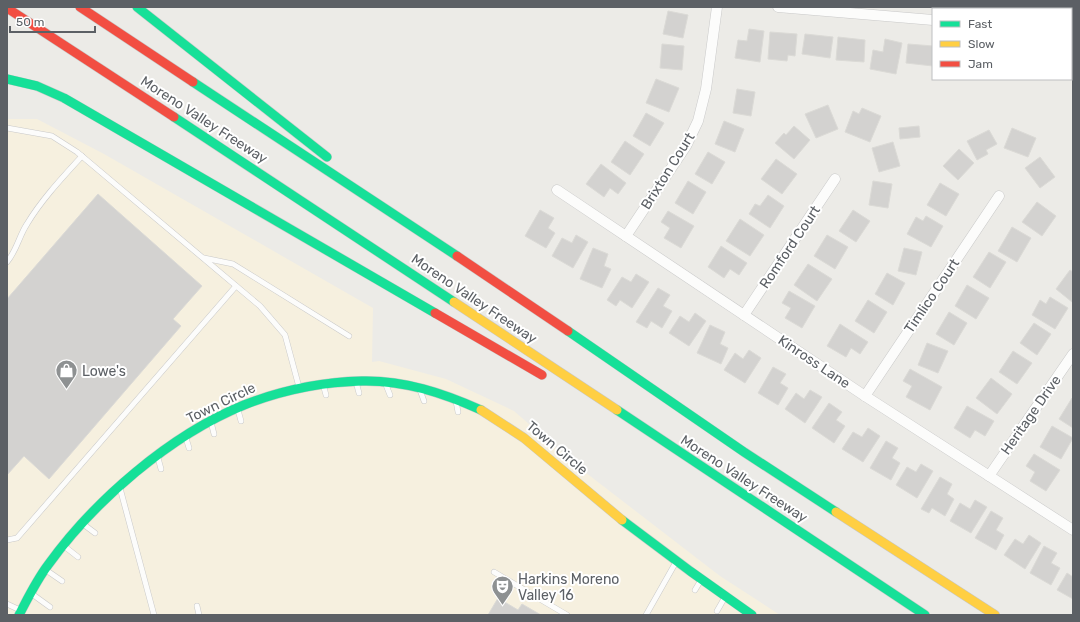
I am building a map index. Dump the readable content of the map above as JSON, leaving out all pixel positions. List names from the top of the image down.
{
  "streets": {
    "main road": ["Moreno Valley Freeway", "Town Circle"],
    "street": [
      "Brixton Court",
      "Romford Court",
      "Timlico Court",
      "Kinross Lane",
      "Heritage Drive"
    ]
  },
  "crossings": [
    ["Brixton Court", "Kinross Lane"],
    ["Romford Court", "Kinross Lane"],
    ["Timlico Court", "Kinross Lane"],
    ["Kinross Lane", "Heritage Drive"]
  ],
  "places": {
    "shop": ["Lowe's"],
    "theatre": ["Harkins Moreno Valley 16"]
  },
  "legend": ["Fast", "Slow", "Jam"],
  "scale_bar": "50 m"
}
